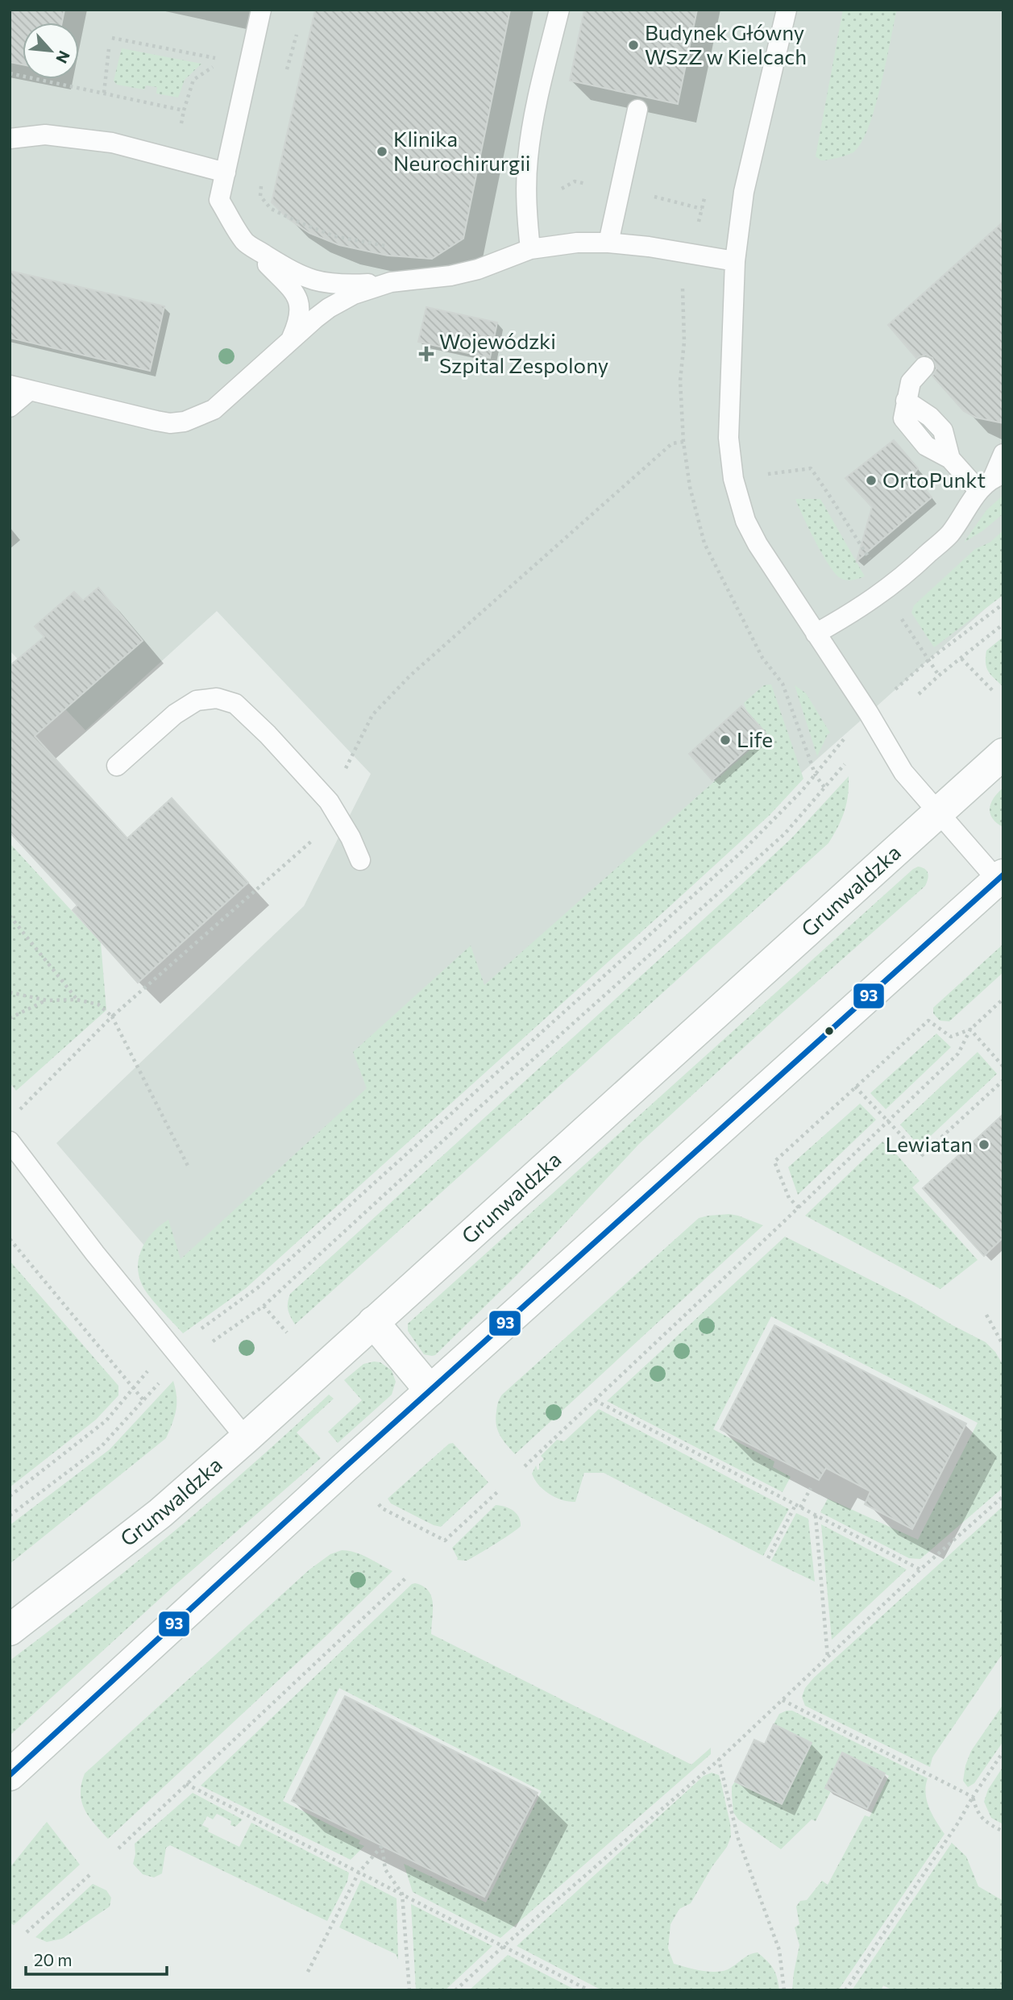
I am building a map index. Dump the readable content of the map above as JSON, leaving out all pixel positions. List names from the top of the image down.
{
  "streets": {
    "main road": ["Grunwaldzka"]
  },
  "places": {
    "other": [
      "Budynek Główny WSzZ w Kielcach",
      "Klinika Neurochirurgii",
      "OrtoPunkt",
      "Life",
      "Lewiatan"
    ],
    "health": ["Wojewódzki Szpital Zespolony"]
  },
  "lines": ["transit line 93"],
  "scale_bar": "20 m",
  "north": "bottom right"
}
